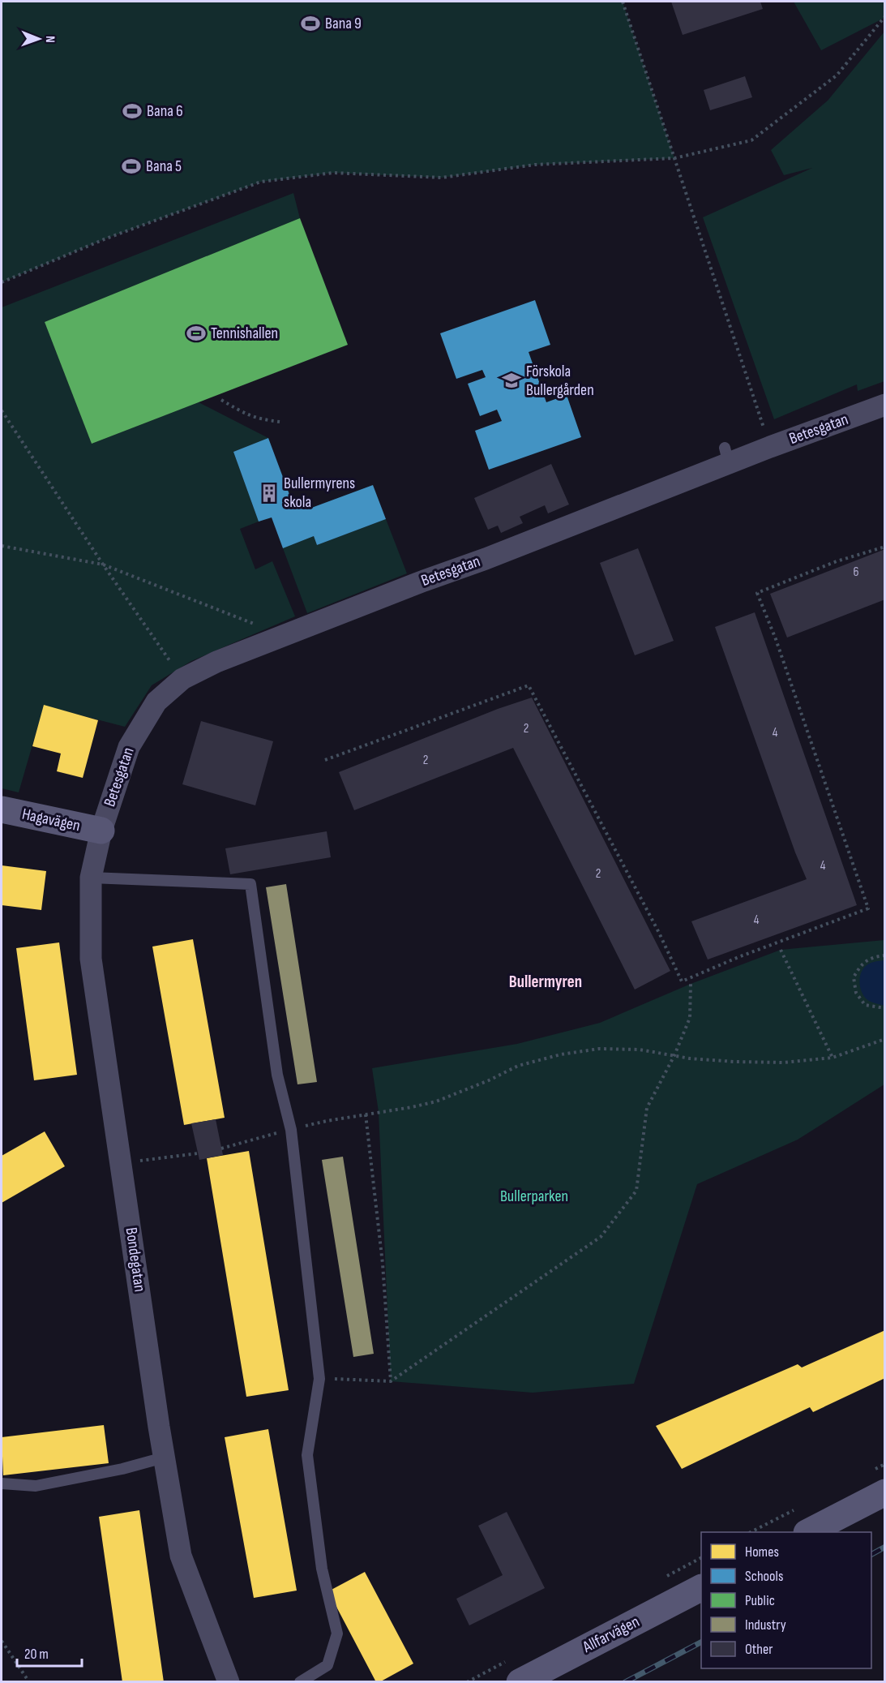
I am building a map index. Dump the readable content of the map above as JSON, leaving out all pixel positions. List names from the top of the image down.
{
  "streets": {
    "street": [
      "Betesgatan",
      "Hagavägen",
      "Bondegatan",
      "Allfarvägen"
    ]
  },
  "crossings": [
    ["Betesgatan", "Hagavägen"],
    ["Betesgatan", "Bondegatan"],
    ["Hagavägen", "Bondegatan"]
  ],
  "districts": ["Bullermyren"],
  "parks": ["Bullerparken"],
  "places": {
    "sports": [
      "Bana 9",
      "Bana 6",
      "Bana 5",
      "Tennishallen"
    ],
    "school or university": ["Förskola Bullergården"],
    "building": ["Bullermyrens skola"]
  },
  "house_numbers": [
    "6",
    "2",
    "4",
    "2",
    "4",
    "2",
    "4"
  ],
  "legend": [
    "Homes",
    "Schools",
    "Public",
    "Industry",
    "Other"
  ],
  "scale_bar": "20 m",
  "north": "right"
}
